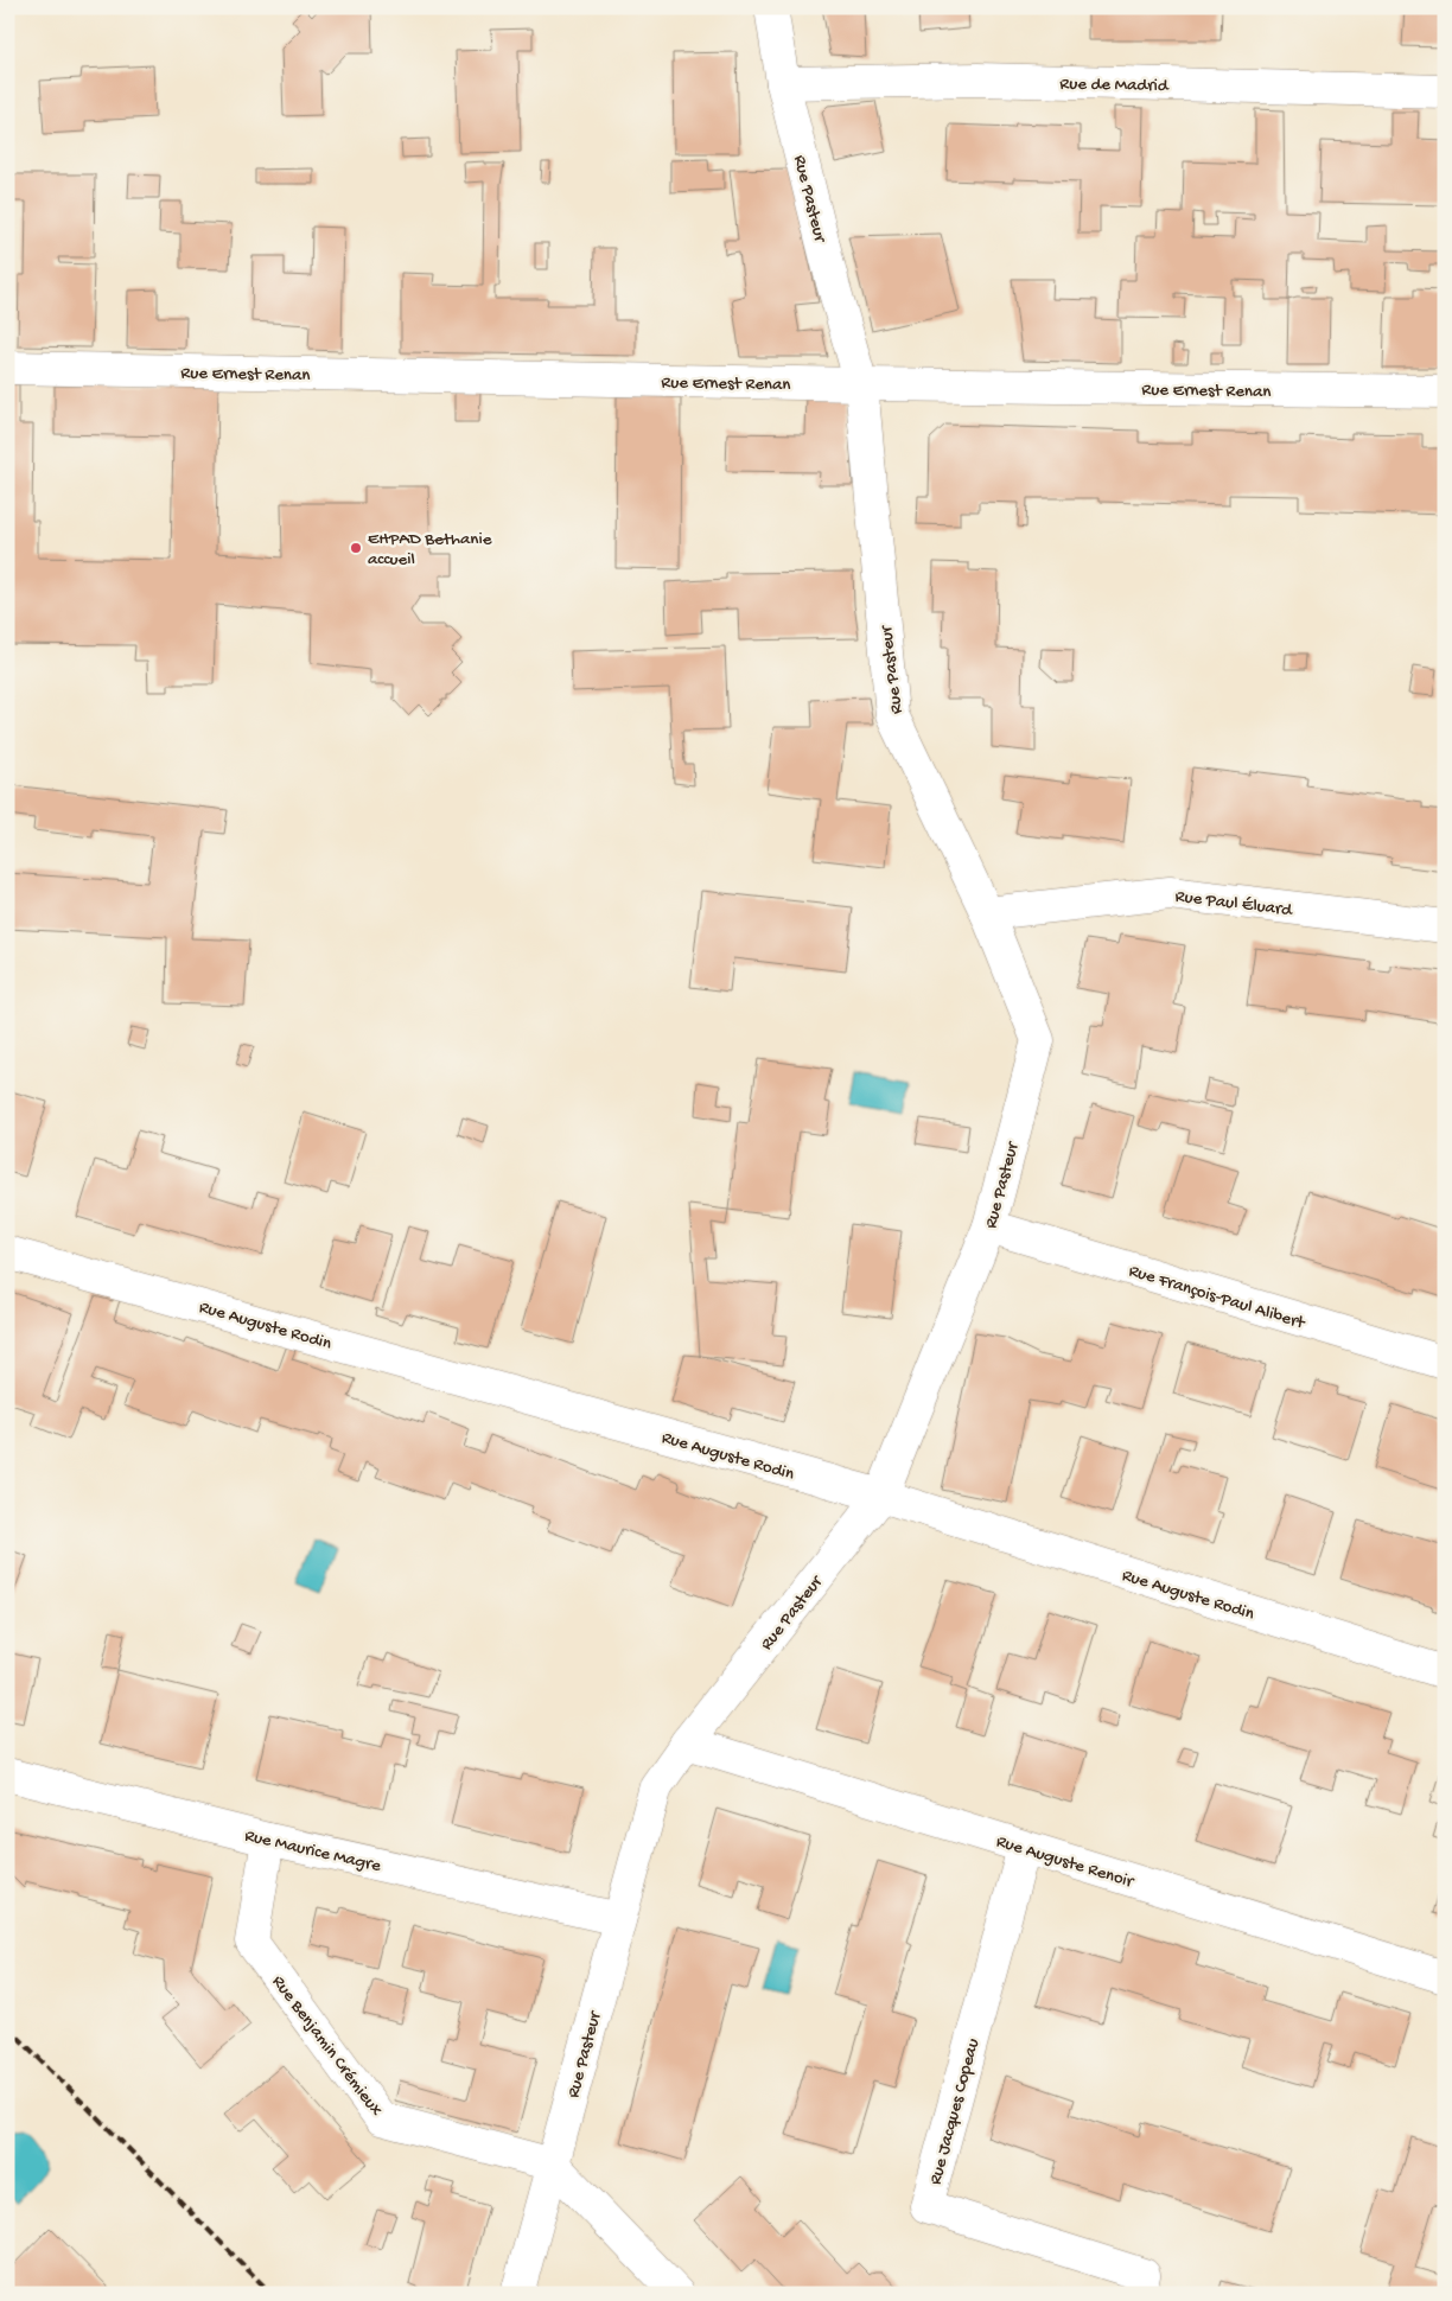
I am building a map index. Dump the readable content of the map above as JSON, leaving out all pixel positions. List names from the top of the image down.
{
  "streets": {
    "street": [
      "Rue de Madrid",
      "Rue Pasteur",
      "Rue Ernest Renan",
      "Rue Paul Éluard",
      "Rue François-Paul Alibert",
      "Rue Auguste Rodin",
      "Rue Maurice Magre",
      "Rue Auguste Renoir",
      "Rue Benjamin Crémieux",
      "Rue Jacques Copeau"
    ]
  },
  "crossings": [
    ["Rue de Madrid", "Rue Pasteur"],
    ["Rue Pasteur", "Rue Ernest Renan"],
    ["Rue Pasteur", "Rue Paul Éluard"],
    ["Rue Pasteur", "Rue François-Paul Alibert"],
    ["Rue Pasteur", "Rue Auguste Rodin"],
    ["Rue Pasteur", "Rue Maurice Magre"],
    ["Rue Pasteur", "Rue Auguste Renoir"],
    ["Rue Pasteur", "Rue Benjamin Crémieux"],
    ["Rue Maurice Magre", "Rue Benjamin Crémieux"],
    ["Rue Auguste Renoir", "Rue Jacques Copeau"]
  ],
  "places": ["EHPAD Bethanie accueil"]
}
